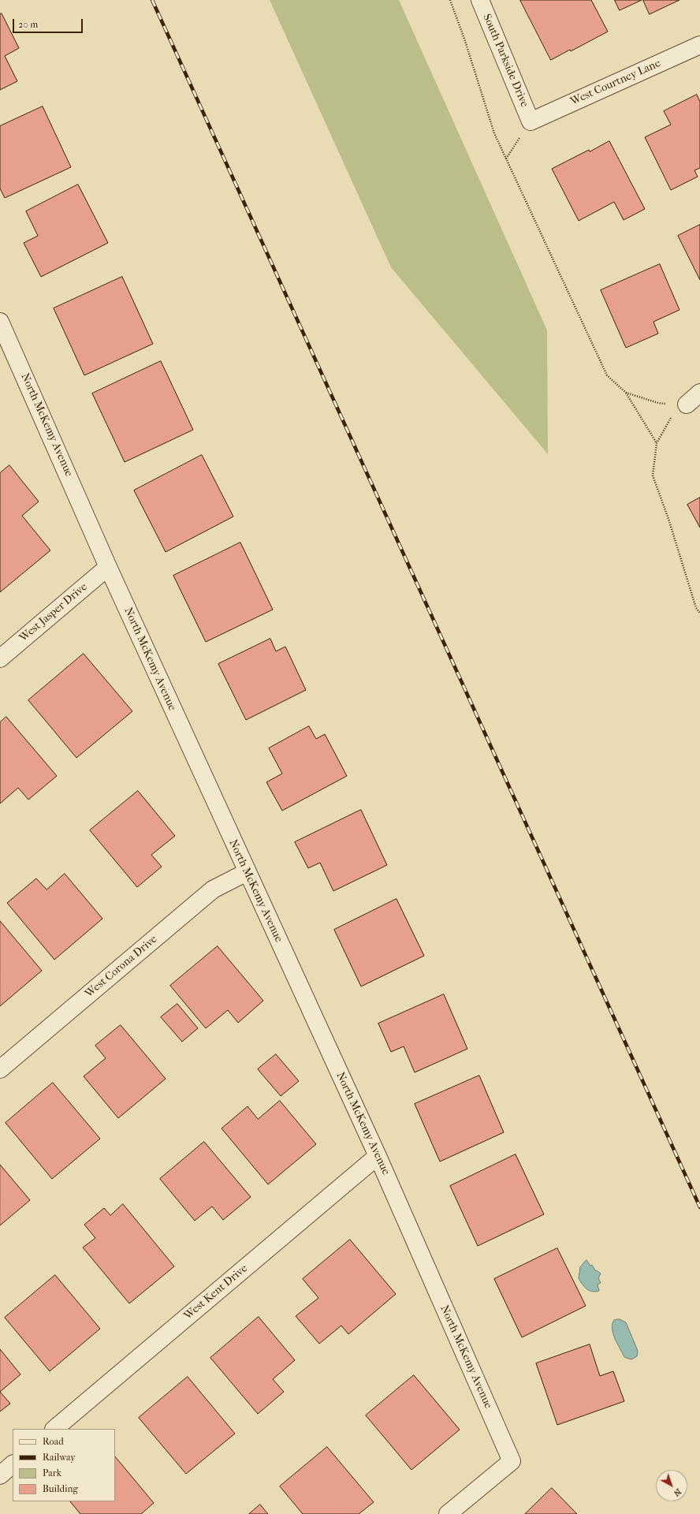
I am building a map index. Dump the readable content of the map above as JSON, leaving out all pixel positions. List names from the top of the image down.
{
  "streets": {
    "street": [
      "South Parkside Drive",
      "West Courtney Lane",
      "North McKemy Avenue",
      "West Jasper Drive",
      "West Corona Drive",
      "West Kent Drive"
    ]
  },
  "crossings": [
    ["South Parkside Drive", "West Courtney Lane"],
    ["North McKemy Avenue", "West Jasper Drive"],
    ["North McKemy Avenue", "West Corona Drive"],
    ["North McKemy Avenue", "West Kent Drive"]
  ],
  "legend": [
    "Road",
    "Railway",
    "Park",
    "Building"
  ],
  "scale_bar": "20 m",
  "north": "bottom right"
}
